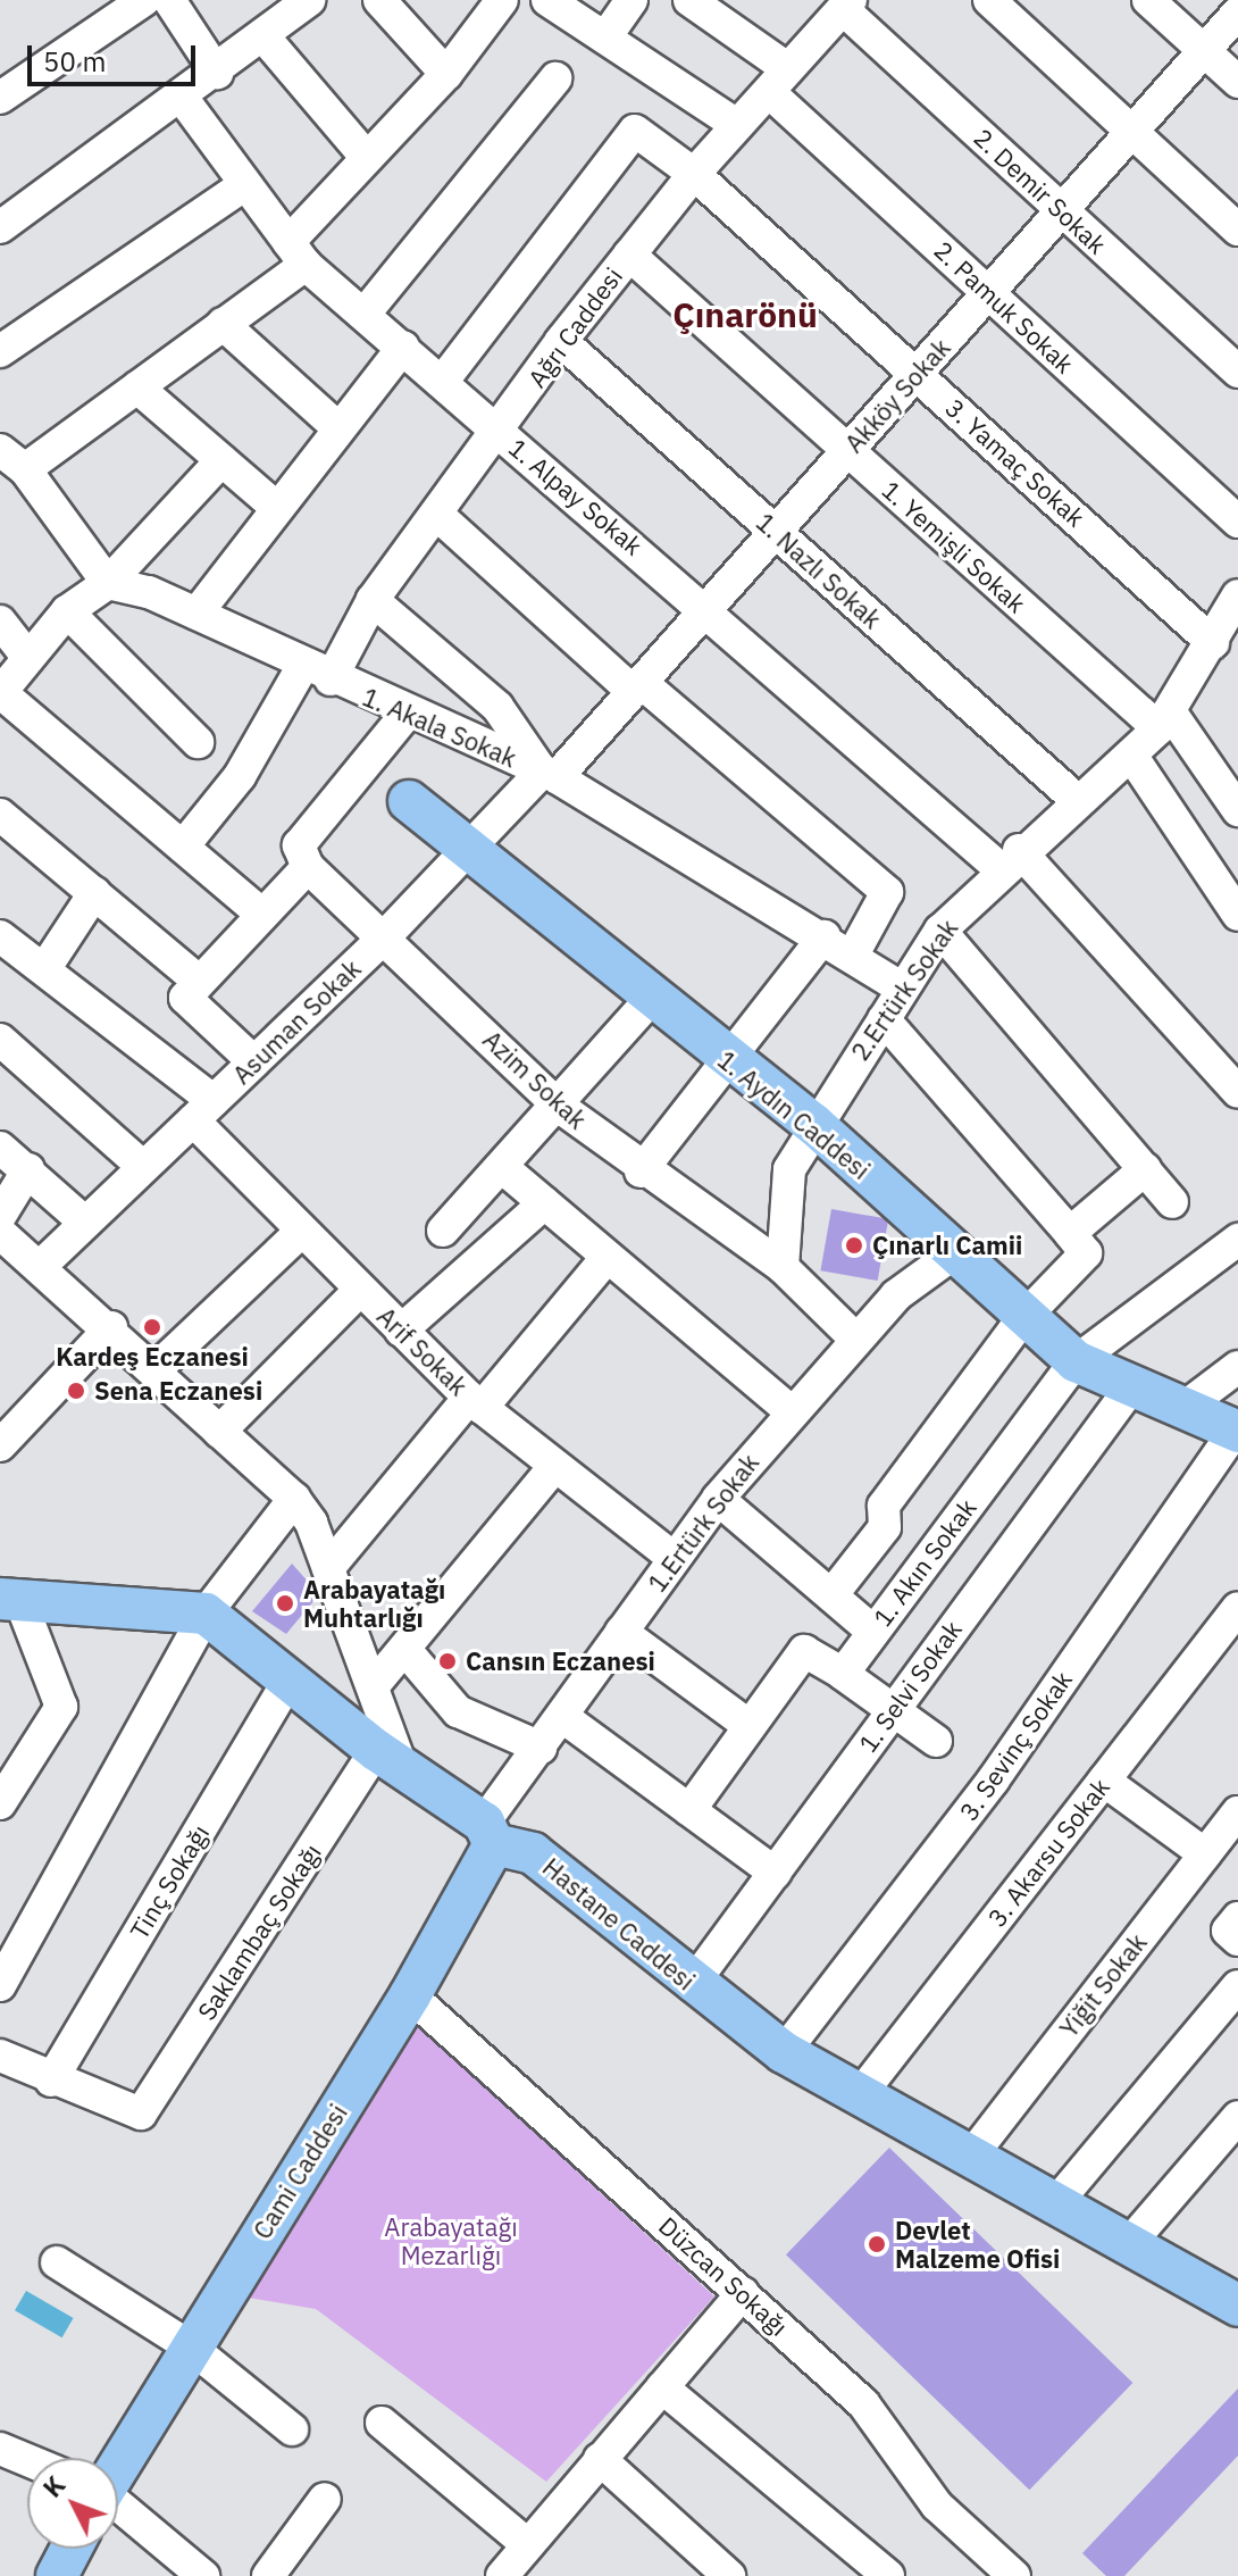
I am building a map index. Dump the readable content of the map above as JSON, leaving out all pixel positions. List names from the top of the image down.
{
  "streets": {
    "main road": ["1. Aydın Caddesi", "Hastane Caddesi", "Cami Caddesi"],
    "street": [
      "2. Demir Sokak",
      "2. Pamuk Sokak",
      "Ağrı Caddesi",
      "Akköy Sokak",
      "3. Yamaç Sokak",
      "1. Alpay Sokak",
      "1. Yemişli Sokak",
      "1. Nazlı Sokak",
      "1. Akala Sokak",
      "2.Ertürk Sokak",
      "Asuman Sokak",
      "Azim Sokak",
      "Arif Sokak",
      "1.Ertürk Sokak",
      "1. Akın Sokak",
      "1. Selvi Sokak",
      "3. Sevinç Sokak",
      "3. Akarsu Sokak",
      "Tinç Sokağı",
      "Saklambaç Sokağı",
      "Yiğit Sokak",
      "Düzcan Sokağı"
    ]
  },
  "crossings": [
    ["2. Demir Sokak", "Ağrı Caddesi"],
    ["2. Demir Sokak", "Akköy Sokak"],
    ["2. Pamuk Sokak", "Ağrı Caddesi"],
    ["2. Pamuk Sokak", "Akköy Sokak"],
    ["Ağrı Caddesi", "3. Yamaç Sokak"],
    ["Ağrı Caddesi", "1. Alpay Sokak"],
    ["Ağrı Caddesi", "1. Yemişli Sokak"],
    ["Ağrı Caddesi", "1. Nazlı Sokak"],
    ["Ağrı Caddesi", "1. Akala Sokak"],
    ["Akköy Sokak", "3. Yamaç Sokak"],
    ["Akköy Sokak", "1. Alpay Sokak"],
    ["Akköy Sokak", "1. Yemişli Sokak"],
    ["Akköy Sokak", "1. Nazlı Sokak"],
    ["Akköy Sokak", "1. Akala Sokak"],
    ["Akköy Sokak", "Asuman Sokak"],
    ["3. Yamaç Sokak", "1. Alpay Sokak"],
    ["3. Yamaç Sokak", "2.Ertürk Sokak"],
    ["1. Alpay Sokak", "2.Ertürk Sokak"],
    ["1. Yemişli Sokak", "2.Ertürk Sokak"],
    ["1. Nazlı Sokak", "2.Ertürk Sokak"],
    ["1. Akala Sokak", "2.Ertürk Sokak"],
    ["1. Akala Sokak", "Asuman Sokak"],
    ["2.Ertürk Sokak", "Azim Sokak"],
    ["2.Ertürk Sokak", "1. Aydın Caddesi"],
    ["Asuman Sokak", "Azim Sokak"],
    ["Asuman Sokak", "1. Aydın Caddesi"],
    ["Asuman Sokak", "Arif Sokak"],
    ["1. Aydın Caddesi", "1.Ertürk Sokak"],
    ["1. Aydın Caddesi", "1. Akın Sokak"],
    ["1. Aydın Caddesi", "1. Selvi Sokak"],
    ["1. Aydın Caddesi", "3. Sevinç Sokak"],
    ["Arif Sokak", "1.Ertürk Sokak"],
    ["1.Ertürk Sokak", "Hastane Caddesi"],
    ["1.Ertürk Sokak", "Cami Caddesi"],
    ["1. Selvi Sokak", "Hastane Caddesi"],
    ["3. Sevinç Sokak", "Hastane Caddesi"],
    ["3. Akarsu Sokak", "Hastane Caddesi"],
    ["Tinç Sokağı", "Hastane Caddesi"],
    ["Tinç Sokağı", "Saklambaç Sokağı"],
    ["Hastane Caddesi", "Saklambaç Sokağı"],
    ["Hastane Caddesi", "Yiğit Sokak"],
    ["Hastane Caddesi", "Cami Caddesi"],
    ["Cami Caddesi", "Düzcan Sokağı"]
  ],
  "districts": ["Çınarönü"],
  "parks": ["Arabayatağı Mezarlığı"],
  "places": [
    "Çınarlı Camii",
    "Kardeş Eczanesi",
    "Sena Eczanesi",
    "Arabayatağı Muhtarlığı",
    "Cansın Eczanesi",
    "Devlet Malzeme Ofisi"
  ],
  "scale_bar": "50 m",
  "north": "top left"
}
